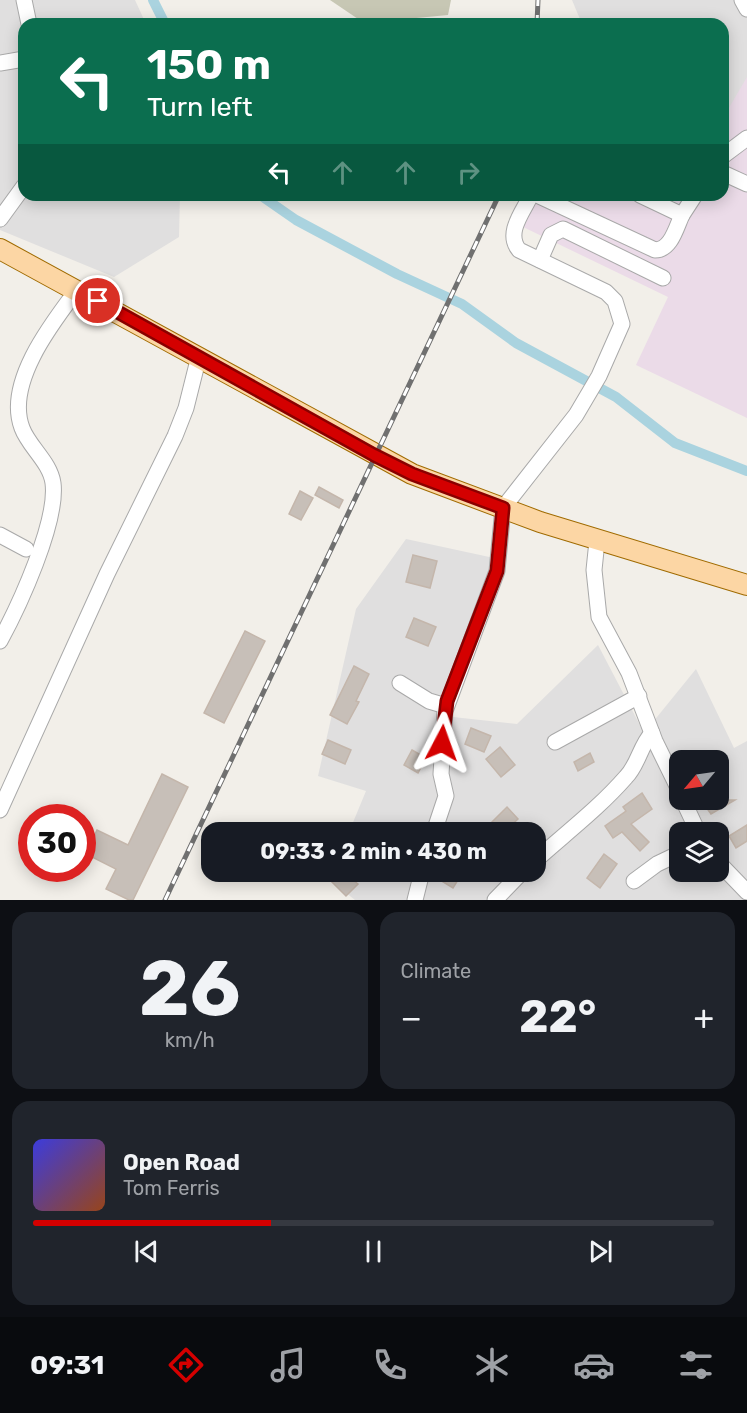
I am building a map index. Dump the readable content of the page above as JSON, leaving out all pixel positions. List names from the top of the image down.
{
  "north": "bottom left",
  "page": {
    "turn": ["150 m", "Turn left"],
    "limit": "30",
    "trip": "09:33 · 2 min · 430 m",
    "tile": [
      ["26", "km/h"],
      "Climate"
    ],
    "heat": ["−", "22°", "+"],
    "song": ["Open Road", "Tom Ferris"],
    "tabs": "09:31"
  }
}
